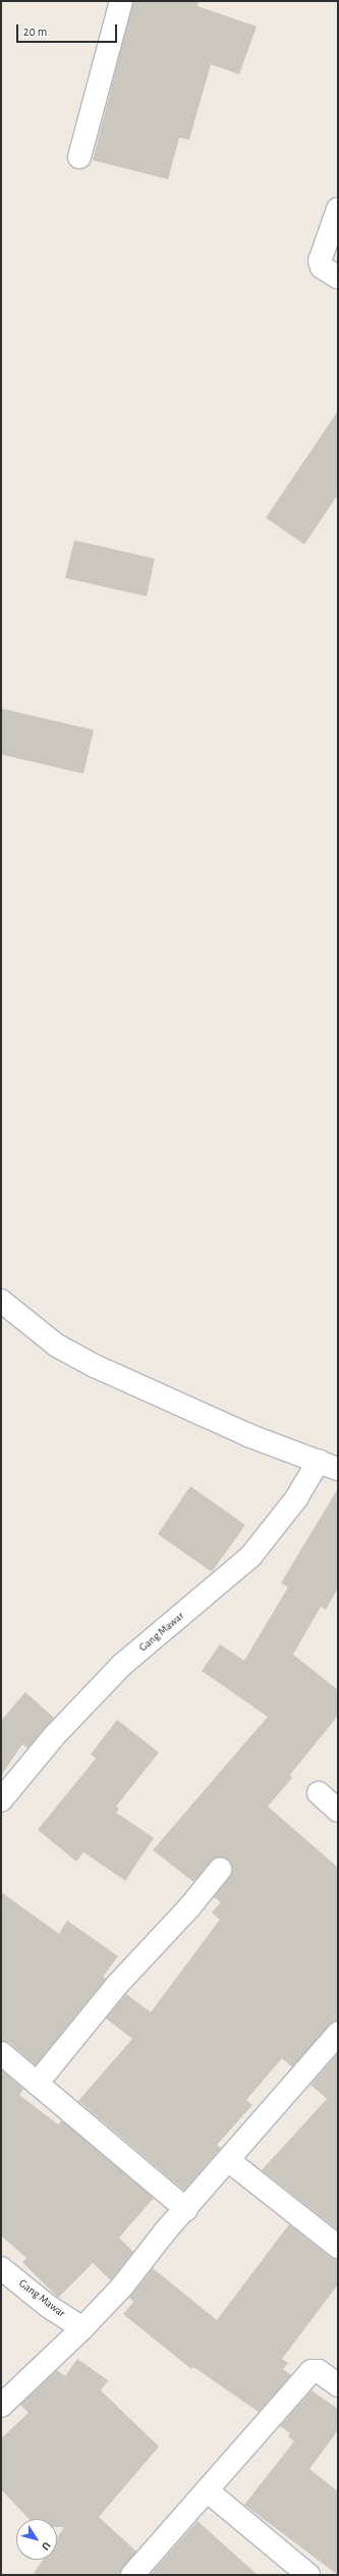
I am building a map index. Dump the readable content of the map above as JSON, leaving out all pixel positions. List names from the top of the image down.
{
  "streets": {
    "street": ["Gang Mawar"]
  },
  "scale_bar": "20 m",
  "north": "bottom right"
}
